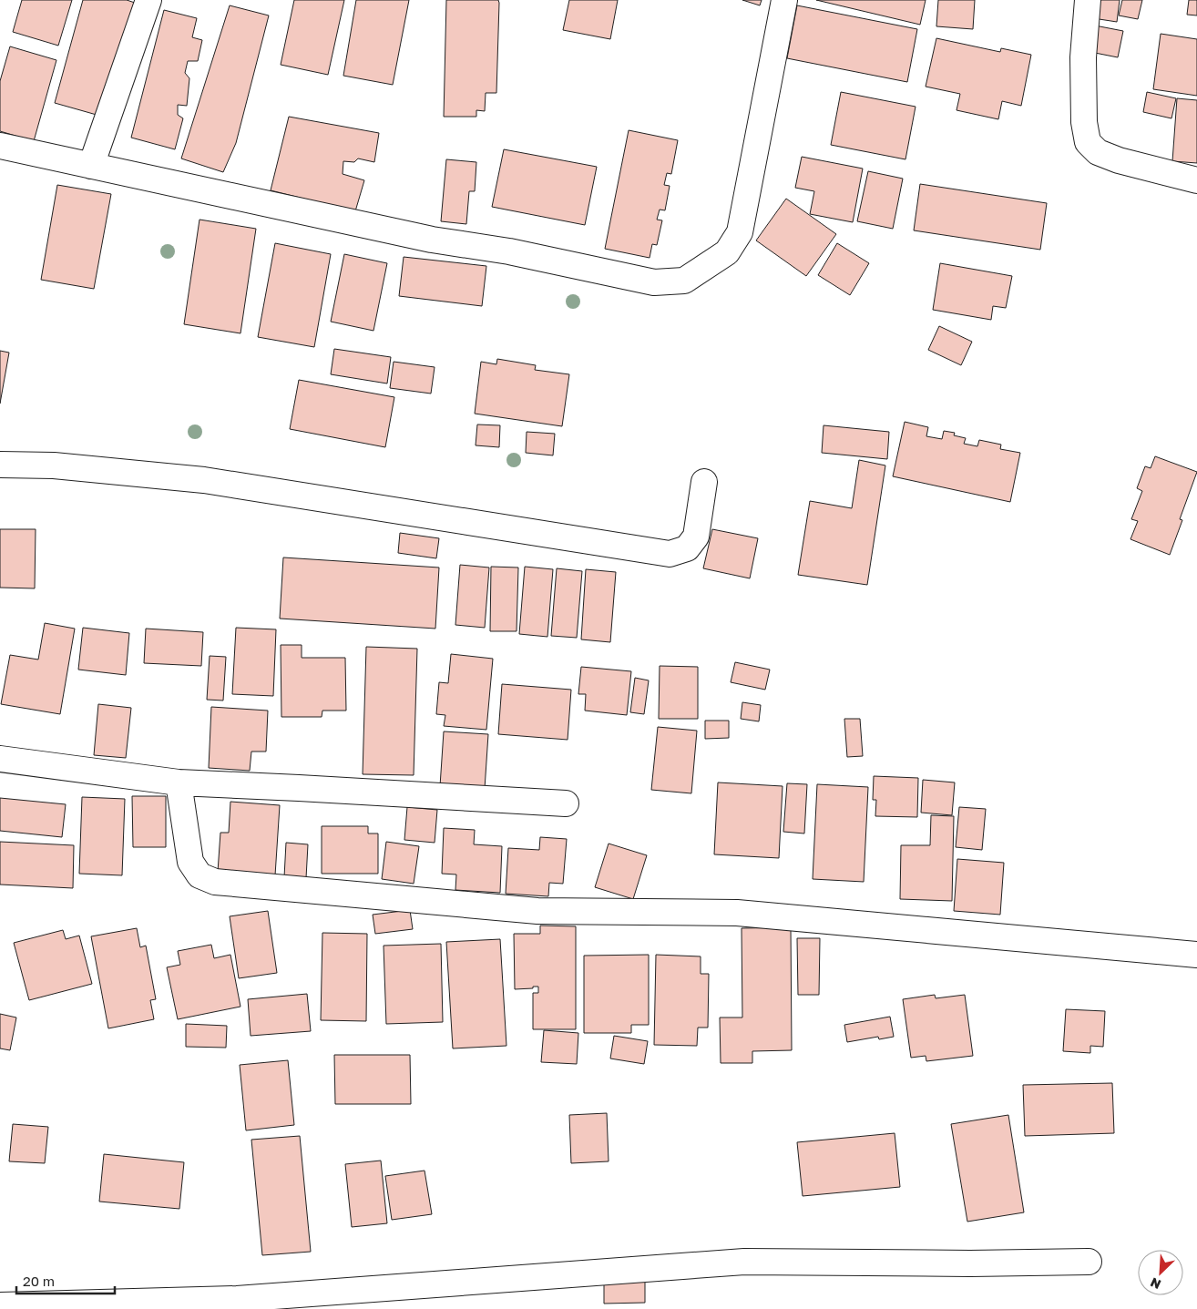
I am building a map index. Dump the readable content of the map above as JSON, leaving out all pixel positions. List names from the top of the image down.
{
  "scale_bar": "20 m",
  "north": "bottom left"
}
